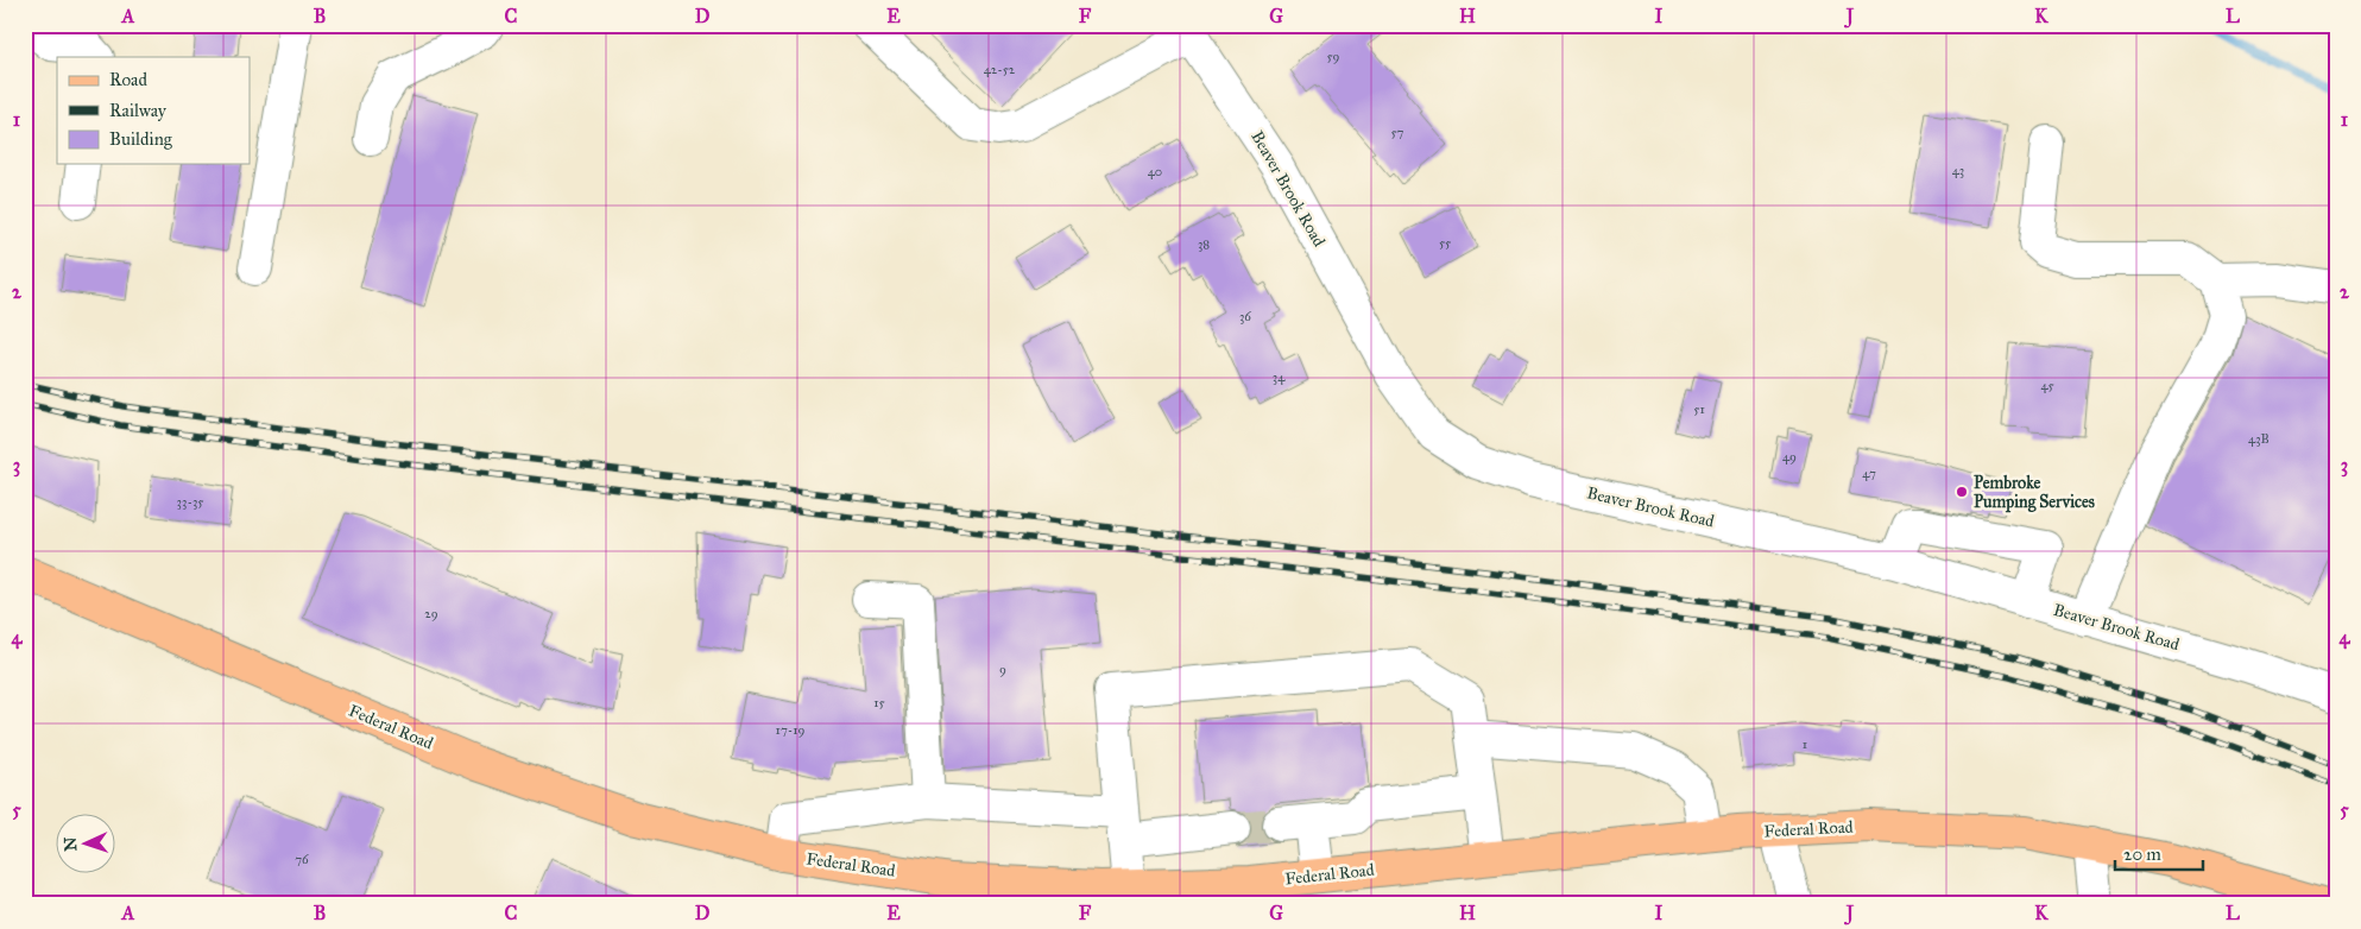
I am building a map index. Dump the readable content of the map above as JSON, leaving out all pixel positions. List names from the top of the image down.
{
  "streets": {
    "main road": ["Federal Road"],
    "street": ["Beaver Brook Road"]
  },
  "places": ["Pembroke Pumping Services"],
  "house_numbers": [
    "59",
    "42-52",
    "57",
    "43",
    "40",
    "55",
    "38",
    "36",
    "34",
    "45",
    "51",
    "43B",
    "49",
    "47",
    "33-35",
    "29",
    "9",
    "15",
    "17-19",
    "1",
    "76"
  ],
  "legend": ["Road", "Railway", "Building"],
  "scale_bar": "20 m",
  "north": "left",
  "grid": {
    "columns": [
      "A",
      "B",
      "C",
      "D",
      "E",
      "F",
      "G",
      "H",
      "I",
      "J",
      "K",
      "L"
    ],
    "rows": [
      "1",
      "2",
      "3",
      "4",
      "5"
    ]
  }
}
